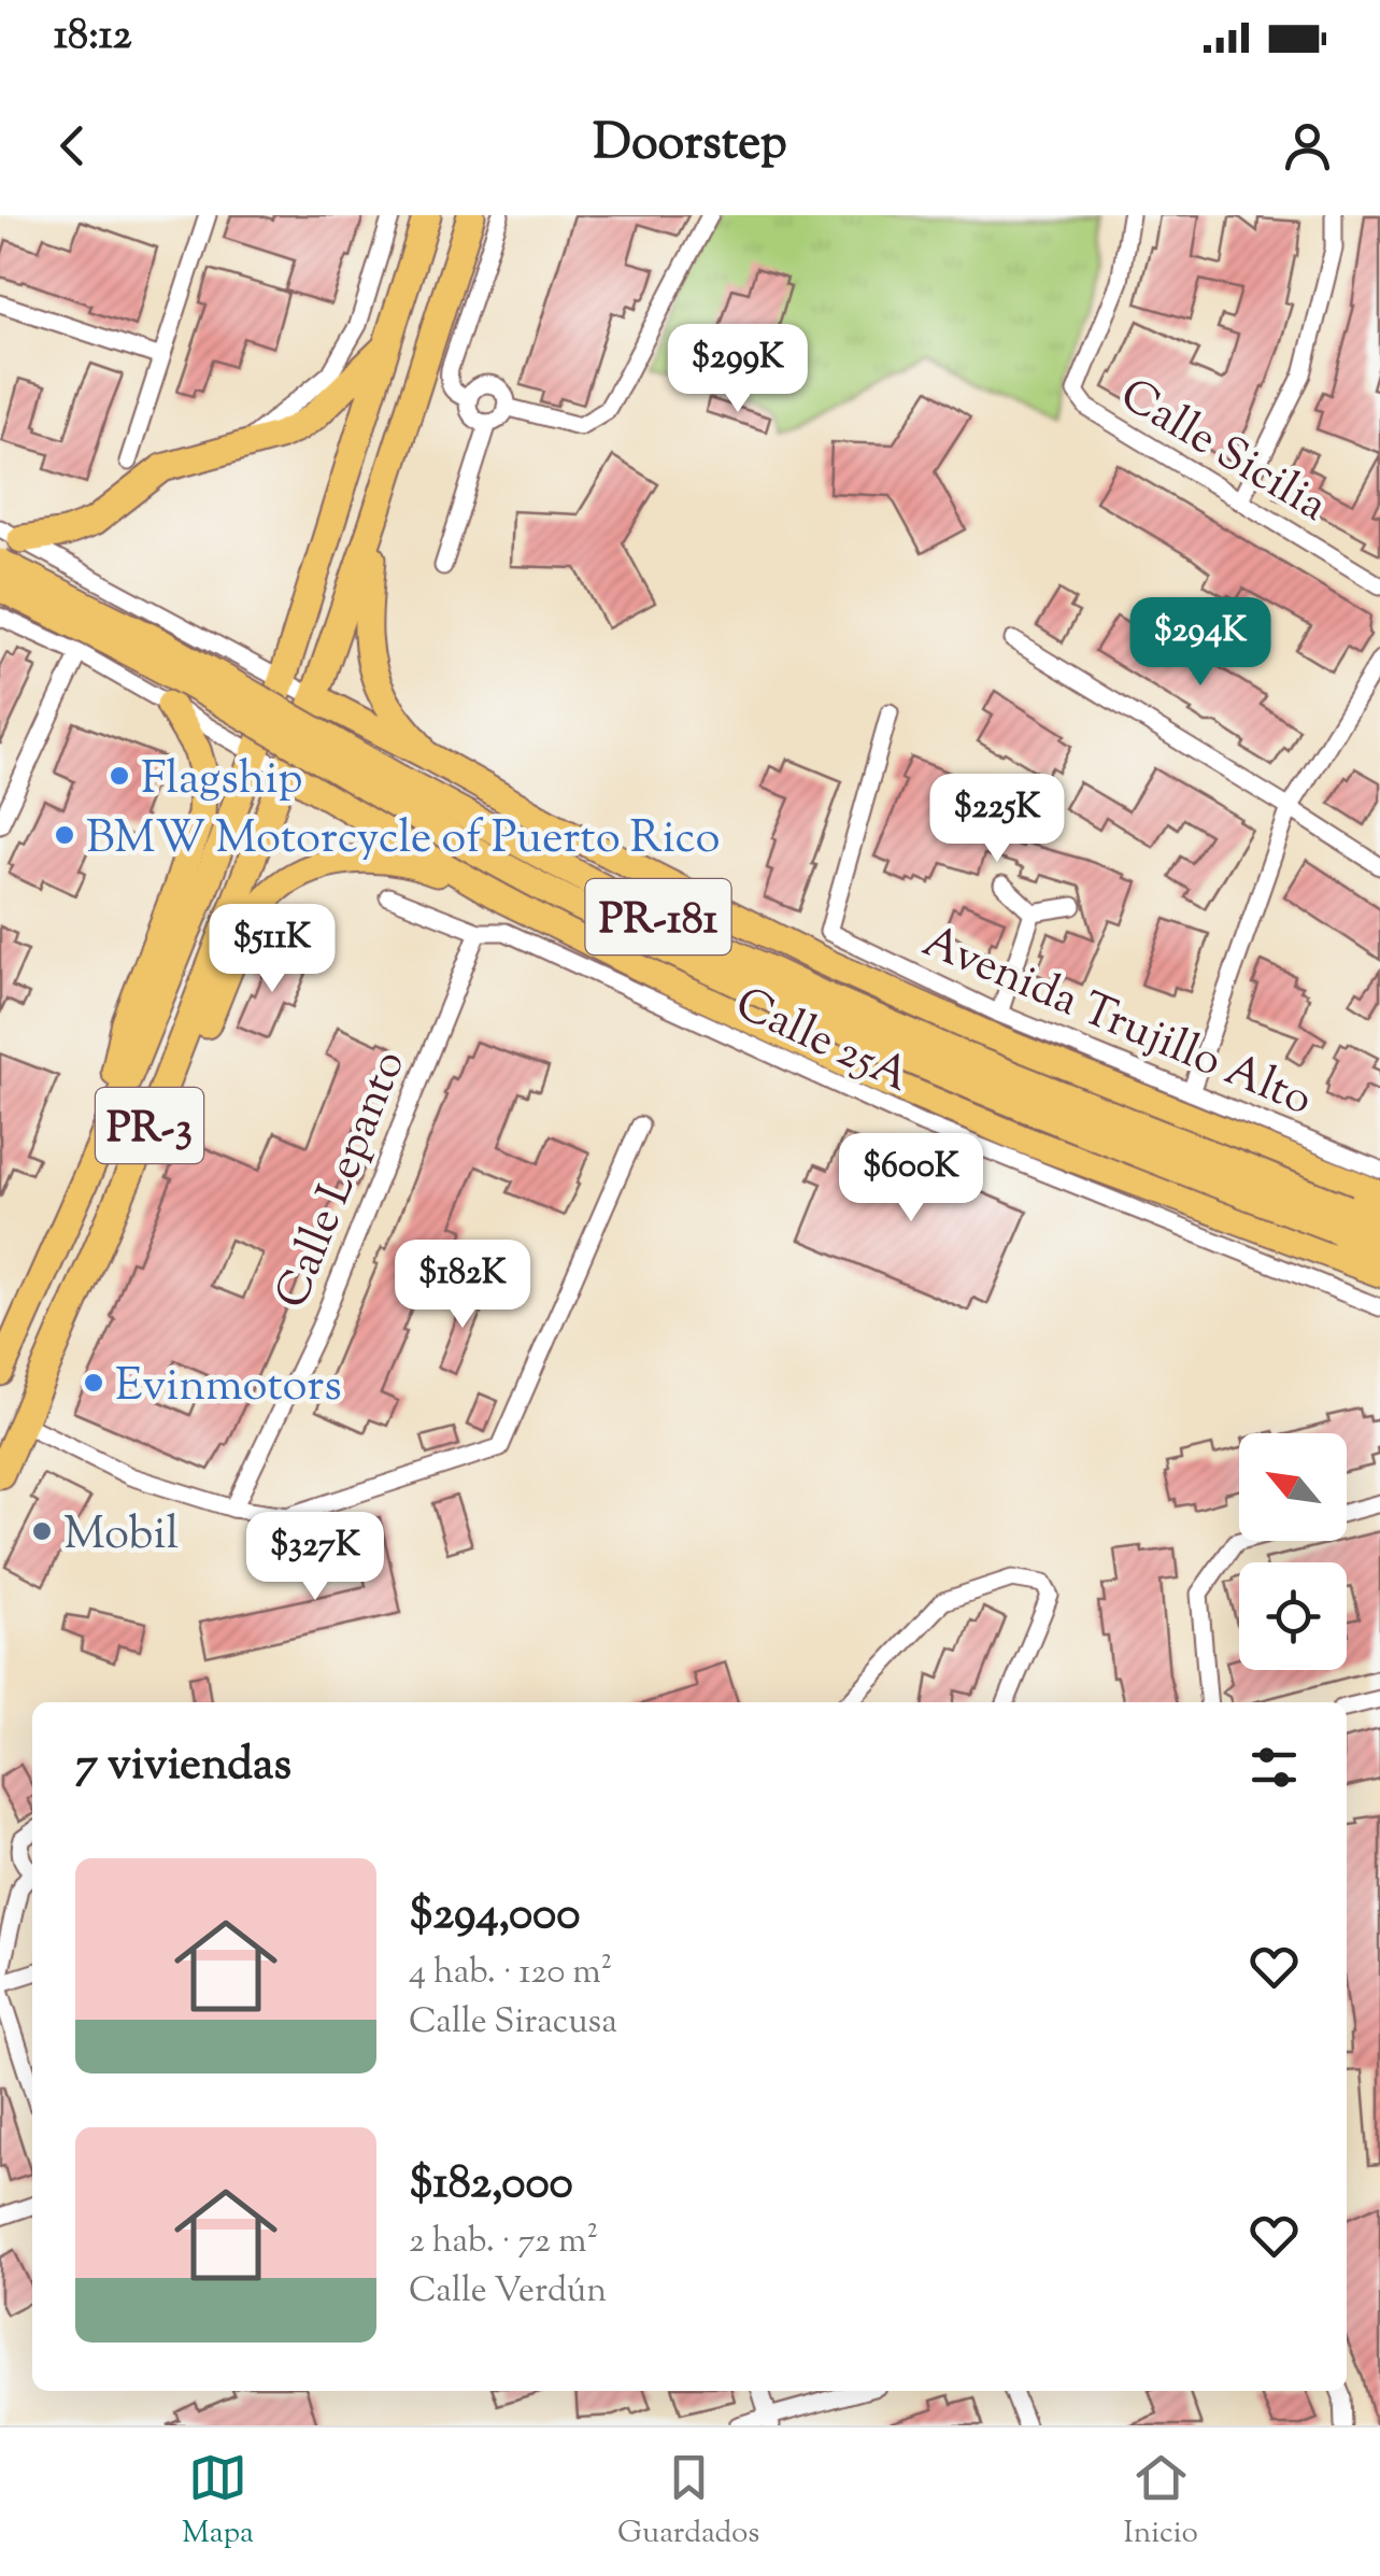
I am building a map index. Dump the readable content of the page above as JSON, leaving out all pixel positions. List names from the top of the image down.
{
  "streets": {
    "highway": ["PR-181", "PR-3"],
    "street": [
      "Calle Sicilia",
      "Avenida Trujillo Alto",
      "Calle 25A",
      "Calle Lepanto"
    ]
  },
  "crossings": [
    ["Calle 25A", "Calle Lepanto"]
  ],
  "places": [
    "Flagship",
    "BMW Motorcycle of Puerto Rico",
    "Evinmotors",
    "Mobil"
  ],
  "north": "top left",
  "page": {
    "status": "18:12",
    "header": "Doorstep",
    "price": [
      "$299K",
      "$294K",
      "$225K",
      "$511K",
      "$600K",
      "$182K",
      "$327K"
    ],
    "heading": "7 viviendas",
    "list": [
      {
        "name": "$294,000",
        "note": "4 hab. · 120 m² · Calle Siracusa"
      },
      {
        "name": "$182,000",
        "note": "2 hab. · 72 m² · Calle Verdún"
      }
    ],
    "tabs": ["Mapa", "Guardados", "Inicio"]
  }
}
